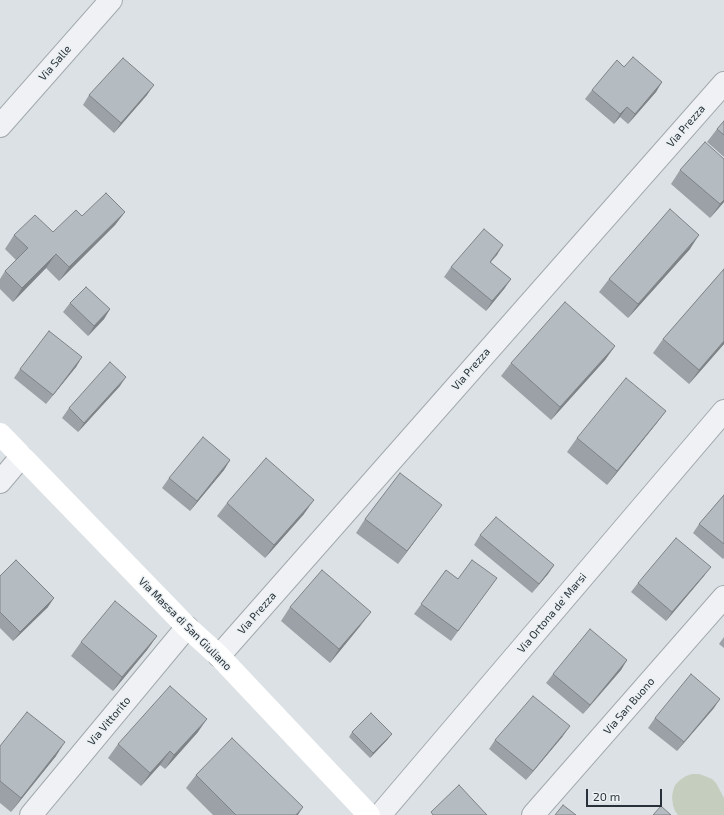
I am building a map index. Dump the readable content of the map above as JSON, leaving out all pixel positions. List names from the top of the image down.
{
  "streets": {
    "street": [
      "Via Salle",
      "Via Prezza",
      "Via Ortona de' Marsi",
      "Via Massa di San Giuliano",
      "Via San Buono",
      "Via Vittorito"
    ]
  },
  "crossings": [
    ["Via Prezza", "Via Massa di San Giuliano"],
    ["Via Massa di San Giuliano", "Via Vittorito"]
  ],
  "scale_bar": "20 m"
}
